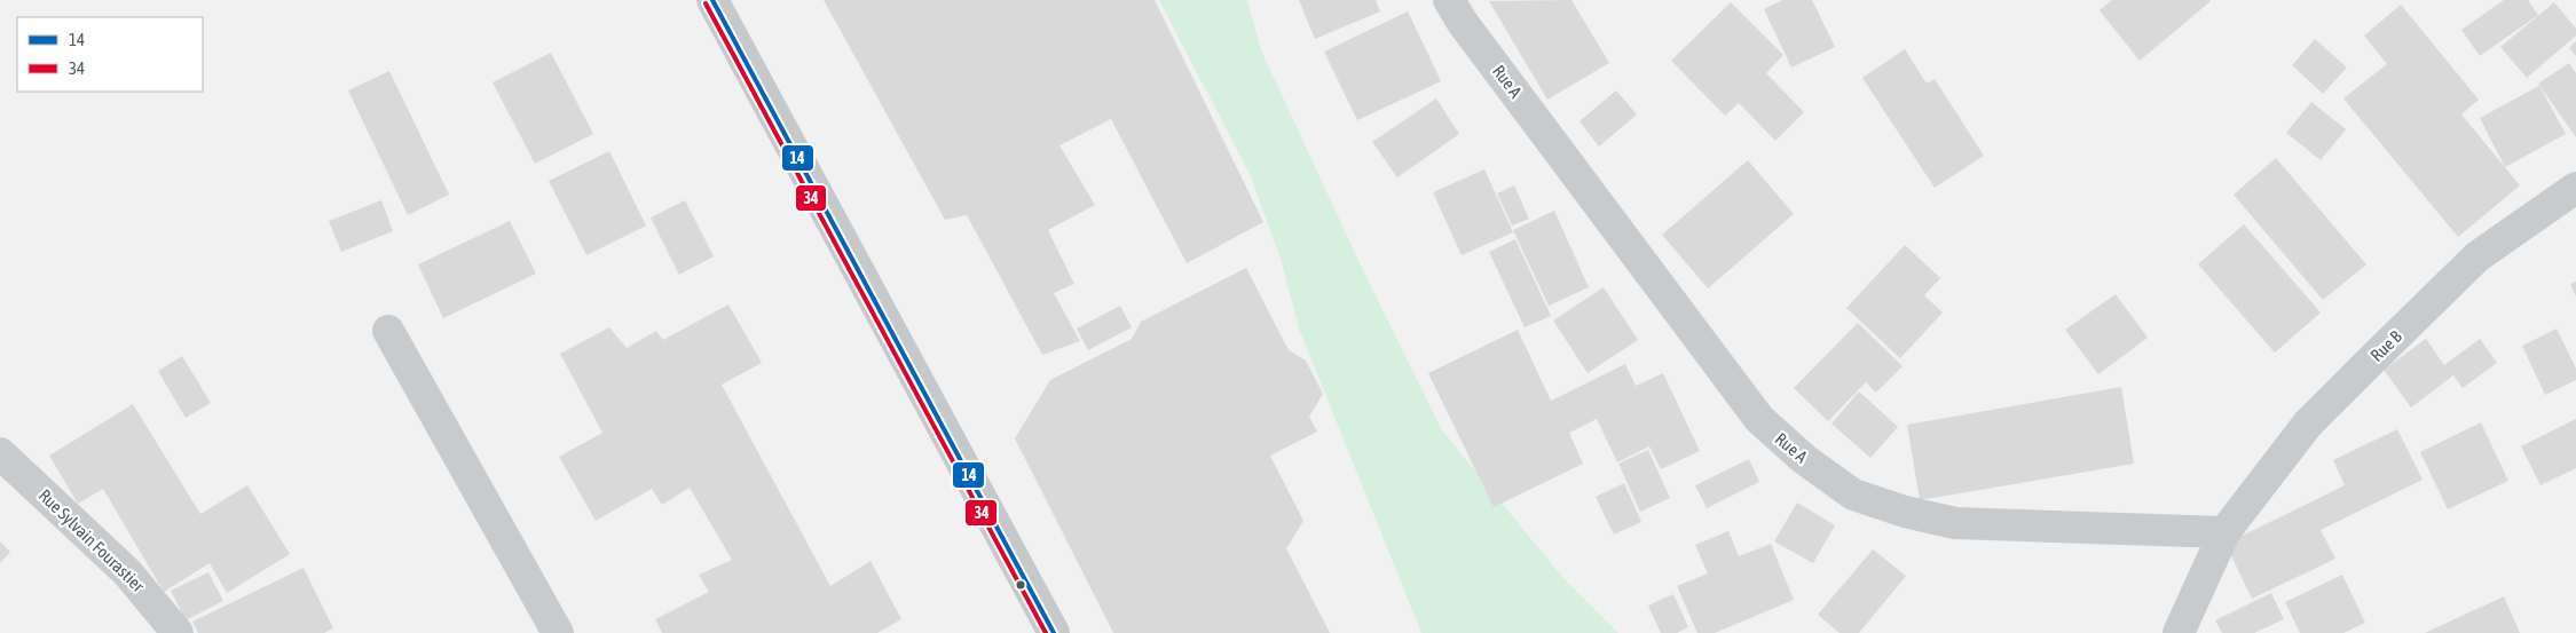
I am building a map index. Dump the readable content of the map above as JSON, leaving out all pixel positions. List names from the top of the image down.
{
  "streets": {
    "street": ["Rue A", "Rue B", "Rue Sylvain Fourastier"]
  },
  "crossings": [
    ["Rue A", "Rue B"]
  ],
  "lines": ["transit line 14", "transit line 34"],
  "legend": ["14", "34"]
}
